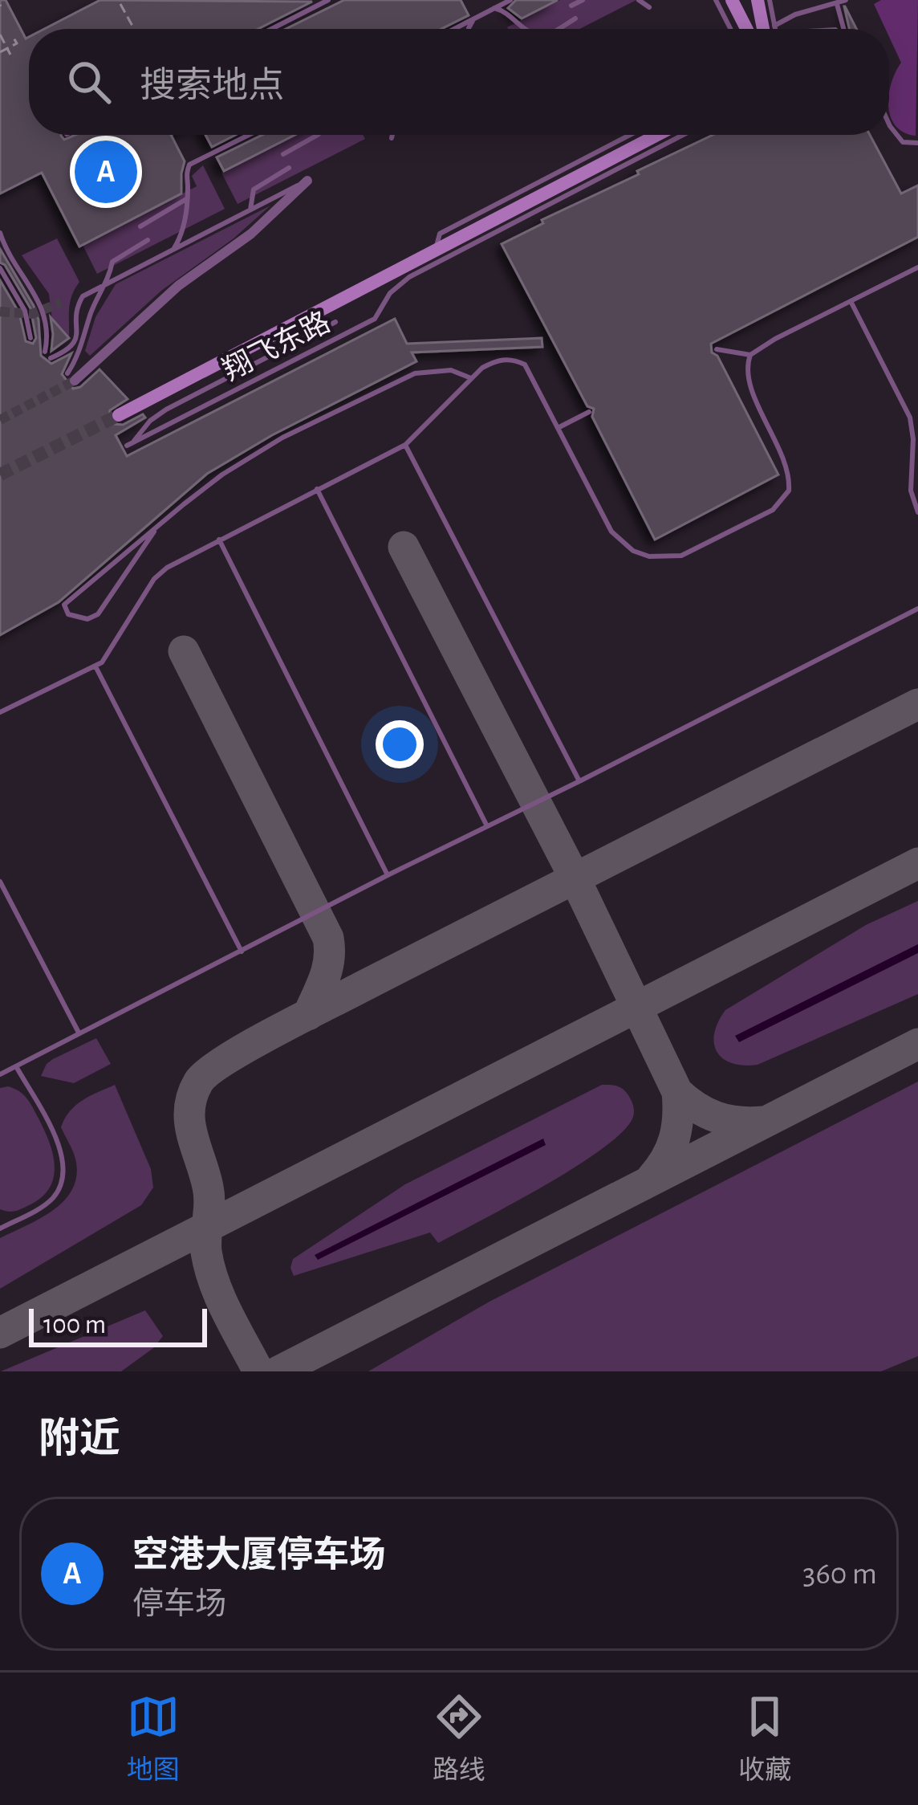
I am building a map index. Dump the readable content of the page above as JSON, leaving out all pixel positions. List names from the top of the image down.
{
  "streets": {
    "lane": ["翔飞东路"]
  },
  "scale_bar": "100 m",
  "page": {
    "search": "搜索地点",
    "pins": "A",
    "scale": "100 m",
    "heading": "附近",
    "list": [
      {
        "mark": "A",
        "name": "空港大厦停车场",
        "note": "停车场",
        "value": "360 m"
      }
    ],
    "nav": ["地图", "路线", "收藏"]
  }
}
